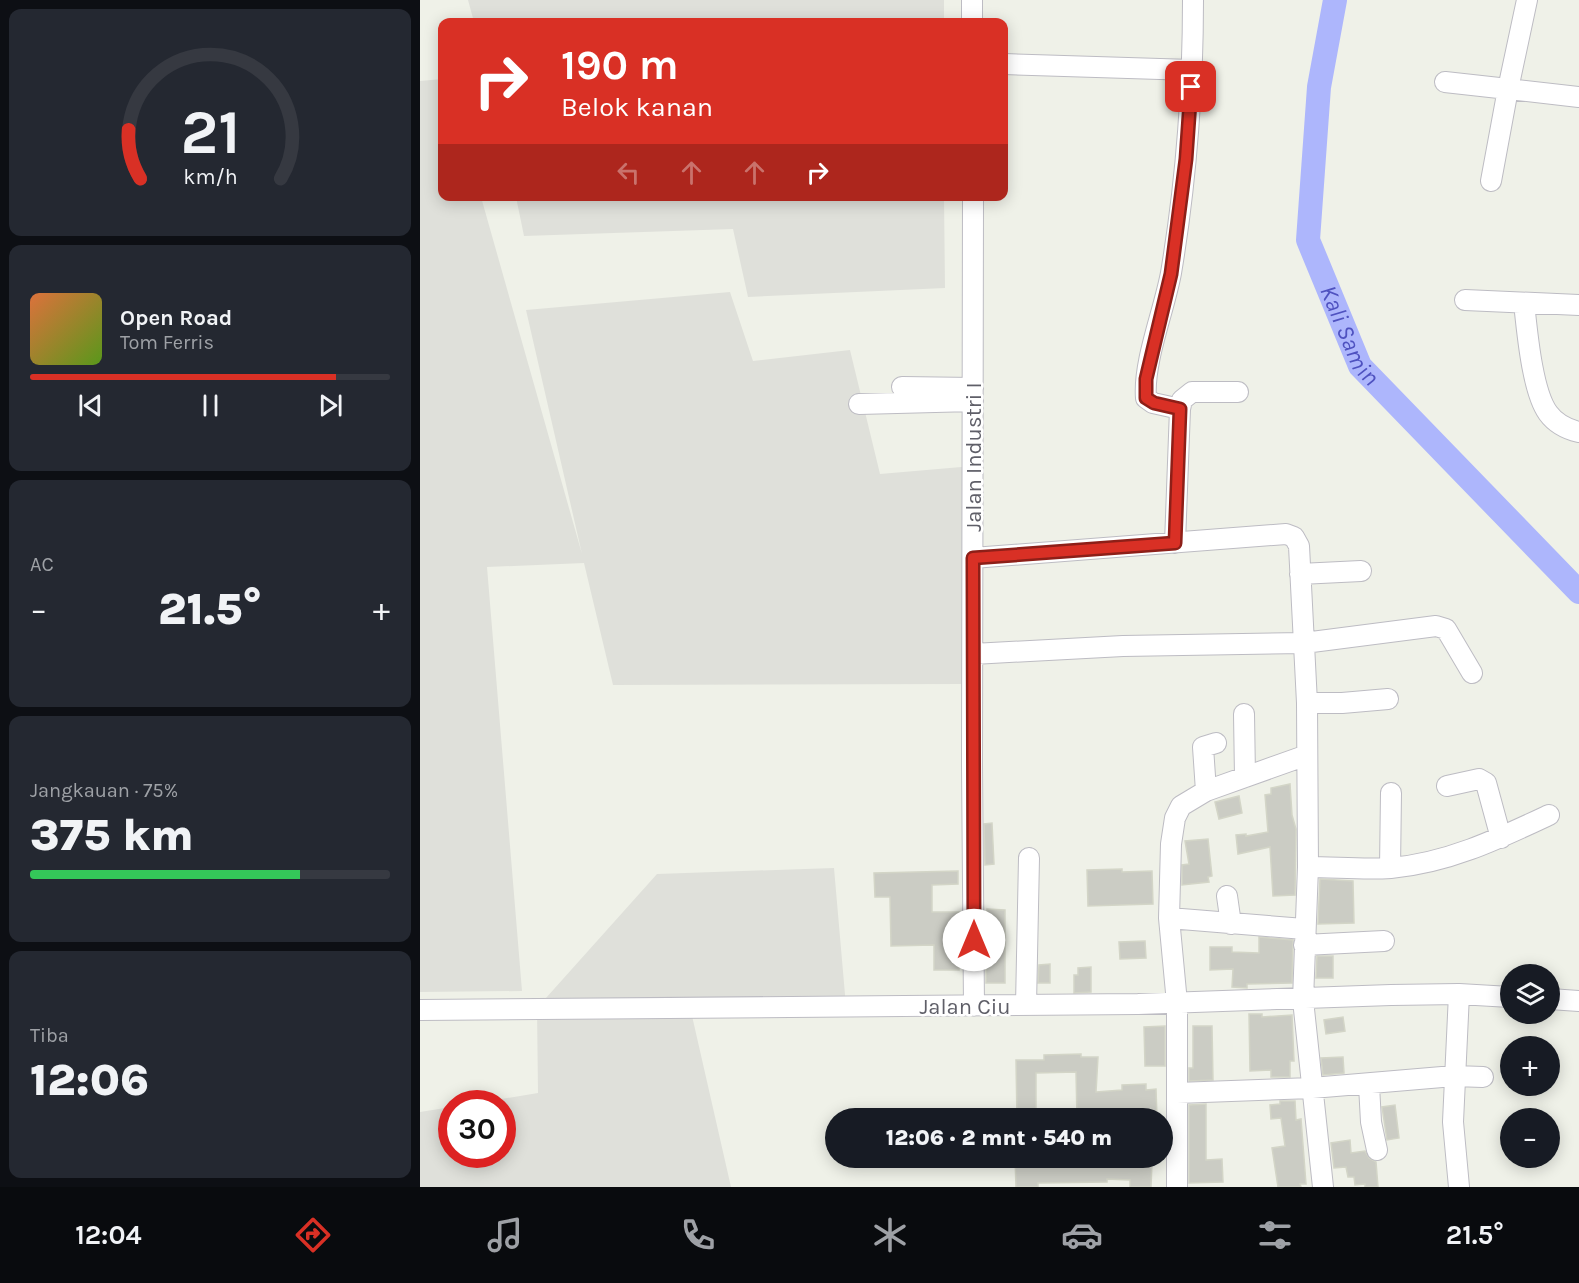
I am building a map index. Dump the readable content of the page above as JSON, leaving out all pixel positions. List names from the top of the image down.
{
  "streets": {
    "street": ["Jalan Industri I", "Jalan Ciu"]
  },
  "crossings": [
    ["Jalan Industri I", "Jalan Ciu"]
  ],
  "water": ["Kali Samin"],
  "page": {
    "turn": ["190 m", "Belok kanan"],
    "song": ["Open Road", "Tom Ferris"],
    "tile": [
      "AC",
      ["Jangkauan · 75%", "375 km"],
      ["Tiba", "12:06"]
    ],
    "heat": ["−", "21.5°", "+"],
    "map_buttons": ["+", "−"],
    "limit": "30",
    "trip": "12:06 · 2 mnt · 540 m",
    "tabs": ["12:04", "21.5°"],
    "gauge": ["21", "km/h"]
  }
}
